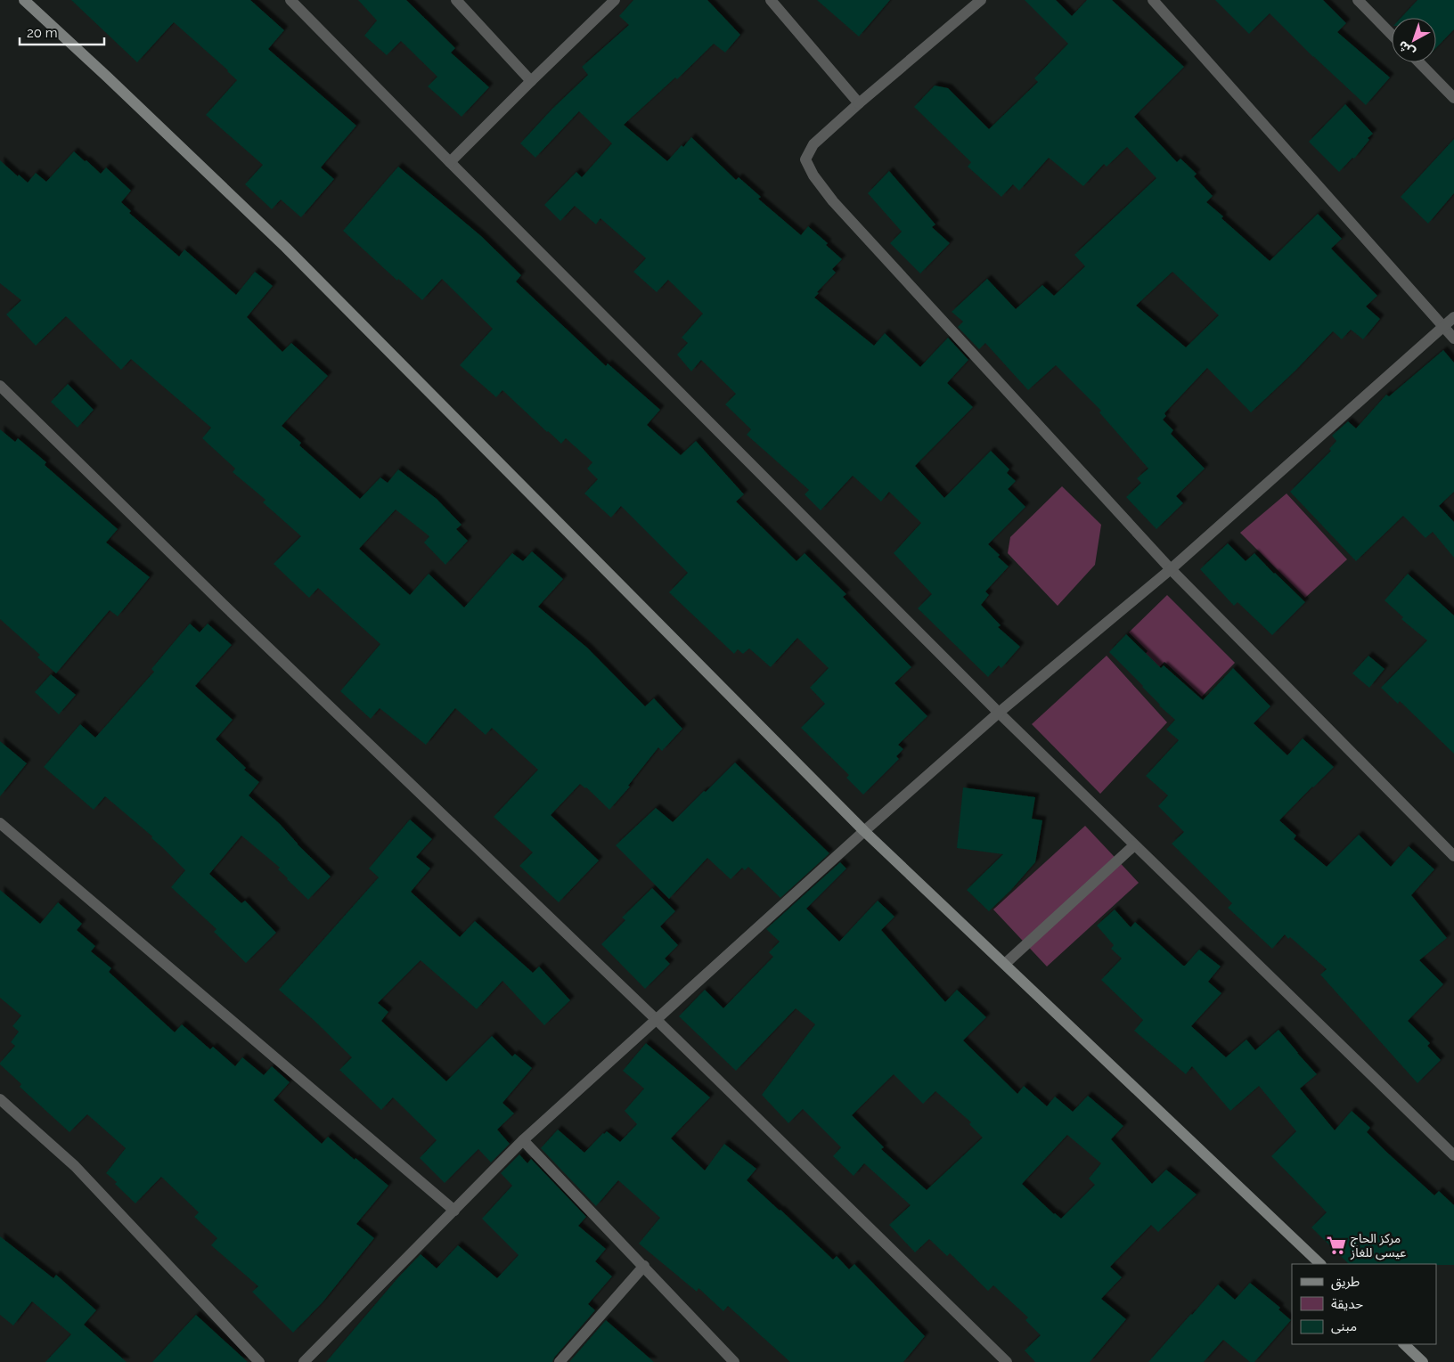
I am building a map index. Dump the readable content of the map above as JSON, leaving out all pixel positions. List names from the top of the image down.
{
  "places": {
    "supermarket": ["مركز الحاج عيسى للغاز"]
  },
  "legend": ["طريق", "حديقة", "مبنى"],
  "scale_bar": "20 m",
  "north": "bottom left"
}
